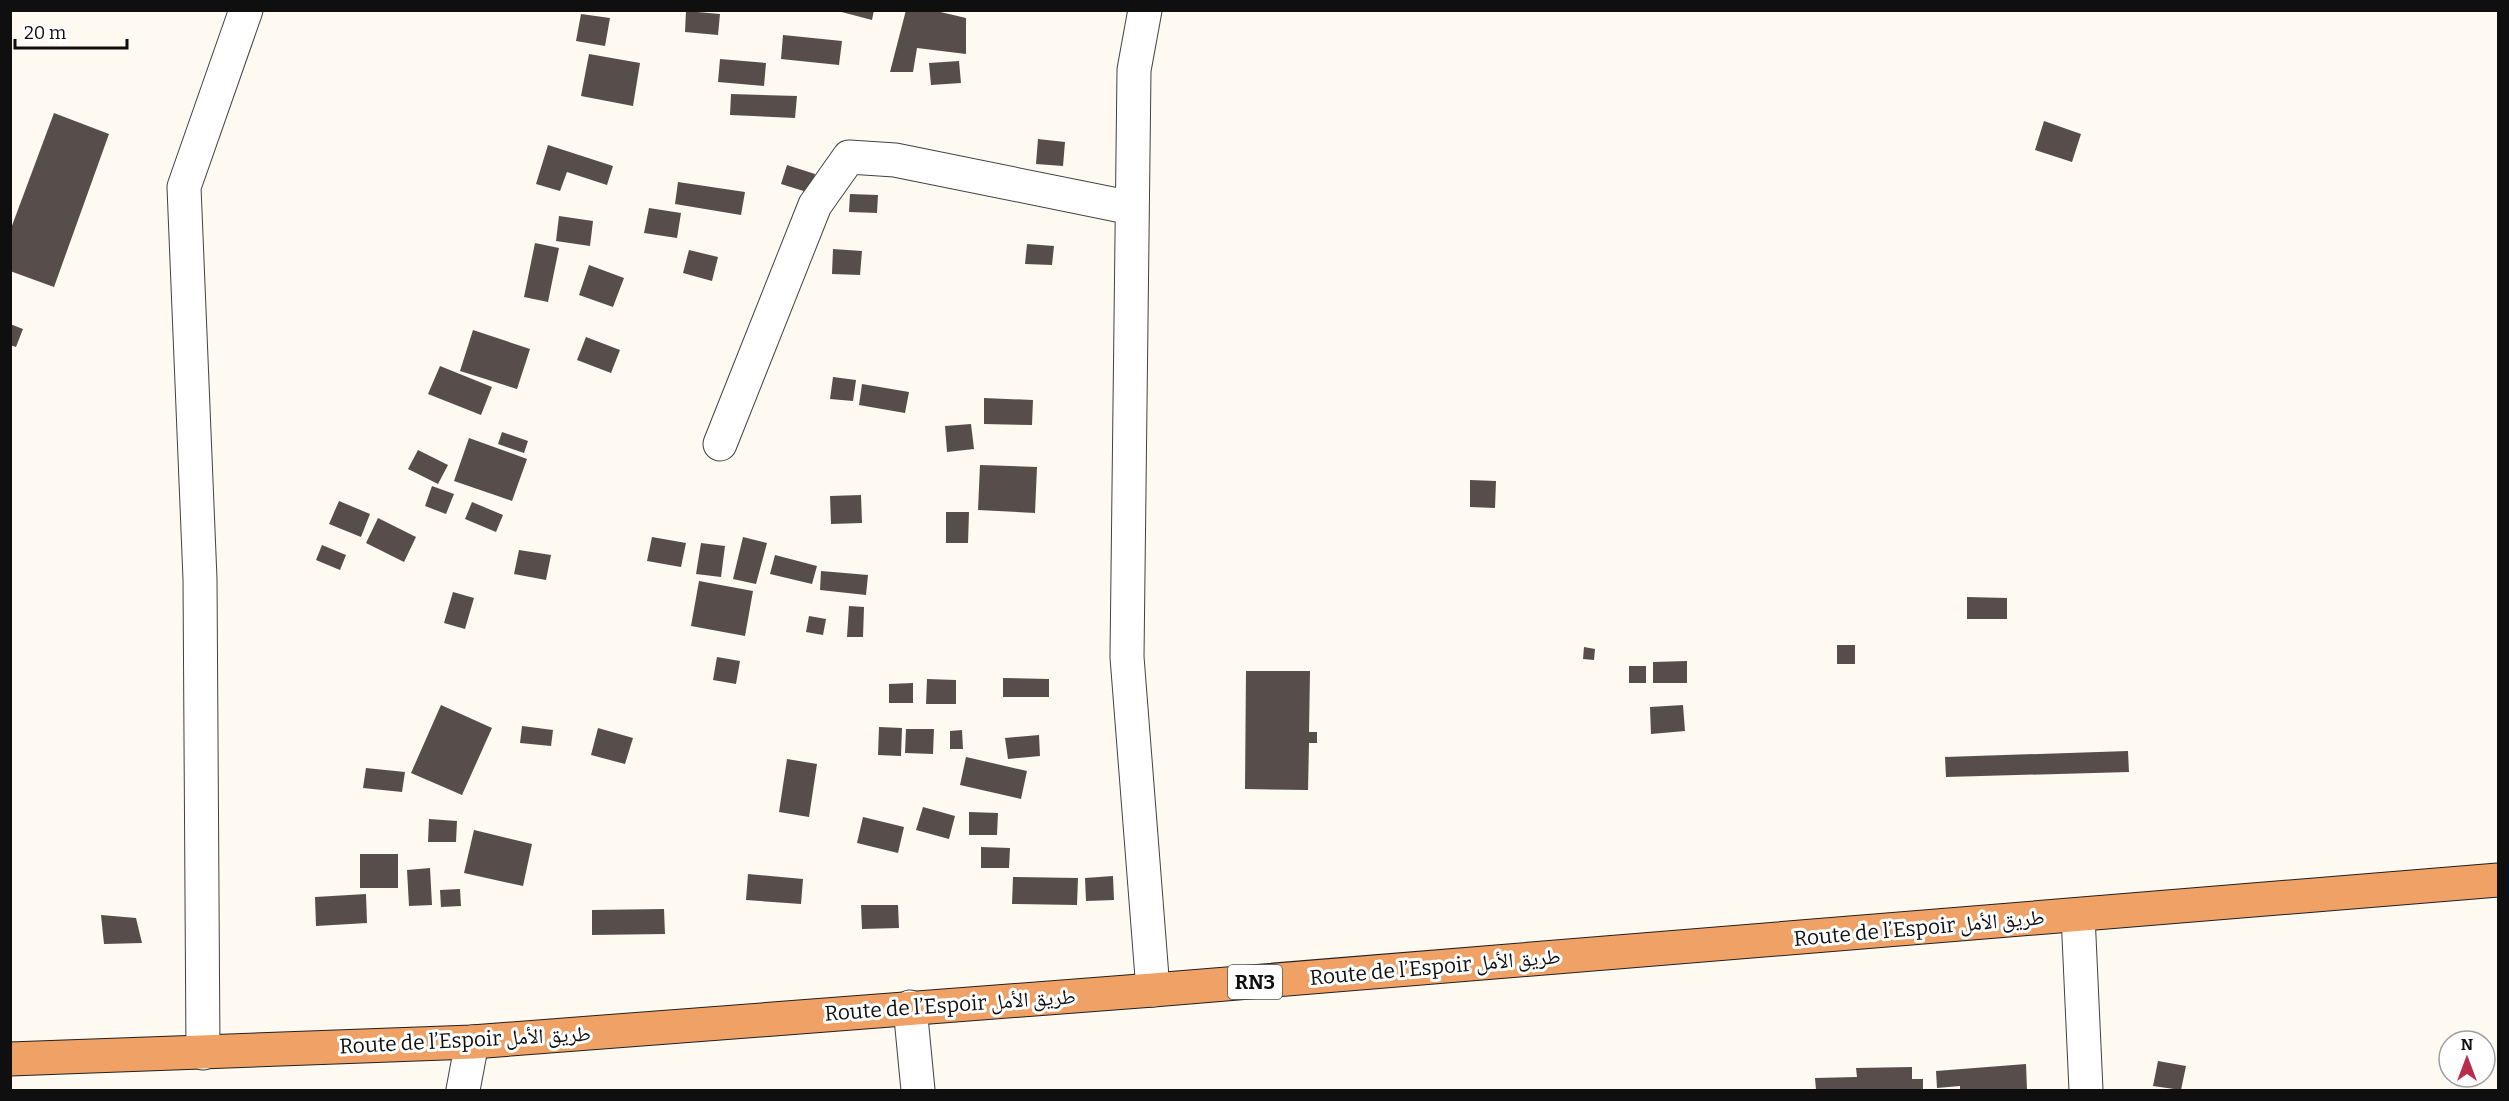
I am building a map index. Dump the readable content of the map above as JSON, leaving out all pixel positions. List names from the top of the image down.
{
  "streets": {
    "highway": ["Route de l’Espoir طريق الأمل", "RN3"]
  },
  "scale_bar": "20 m",
  "north": "top"
}
